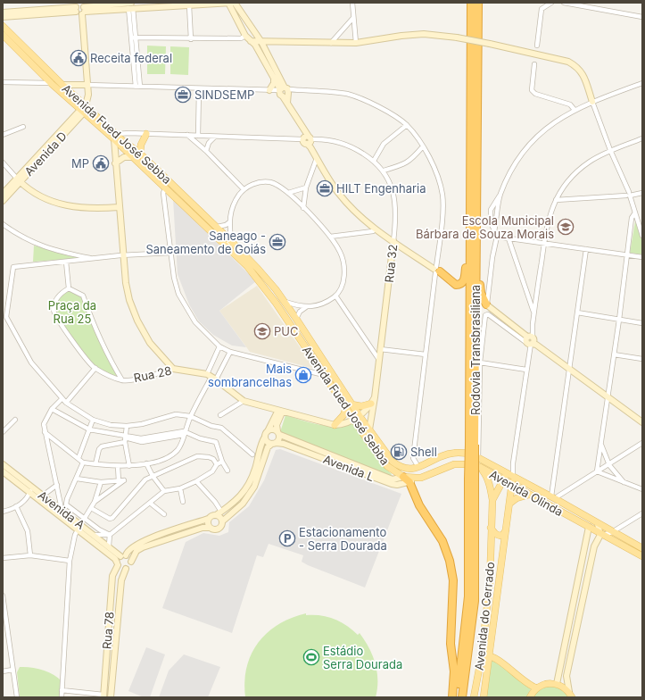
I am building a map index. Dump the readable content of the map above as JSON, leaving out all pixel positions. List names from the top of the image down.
{
  "streets": {
    "highway": ["Rodovia Transbrasiliana"],
    "main road": ["Avenida Fued José Sebba", "Avenida Olinda", "Avenida do Cerrado"],
    "street": [
      "Avenida D",
      "Rua 32",
      "Rua 28",
      "Avenida L",
      "Avenida A",
      "Rua 78"
    ]
  },
  "crossings": [
    ["Avenida Fued José Sebba", "Avenida D"],
    ["Avenida Fued José Sebba", "Rua 32"],
    ["Avenida Fued José Sebba", "Avenida Olinda"],
    ["Avenida L", "Avenida Olinda"],
    ["Avenida Olinda", "Avenida do Cerrado"],
    ["Avenida A", "Rua 78"]
  ],
  "parks": ["Praça da Rua 25"],
  "places": {
    "public building": ["Receita federal", "MP"],
    "office": ["SINDSEMP", "HILT Engenharia", "Saneago - Saneamento de Goiás"],
    "school or university": ["Escola Municipal Bárbara de Souza Morais", "PUC"],
    "shop": ["Mais sombrancelhas"],
    "fuel station": ["Shell"],
    "parking": ["Estacionamento - Serra Dourada"],
    "sports": ["Estádio Serra Dourada"]
  }
}
